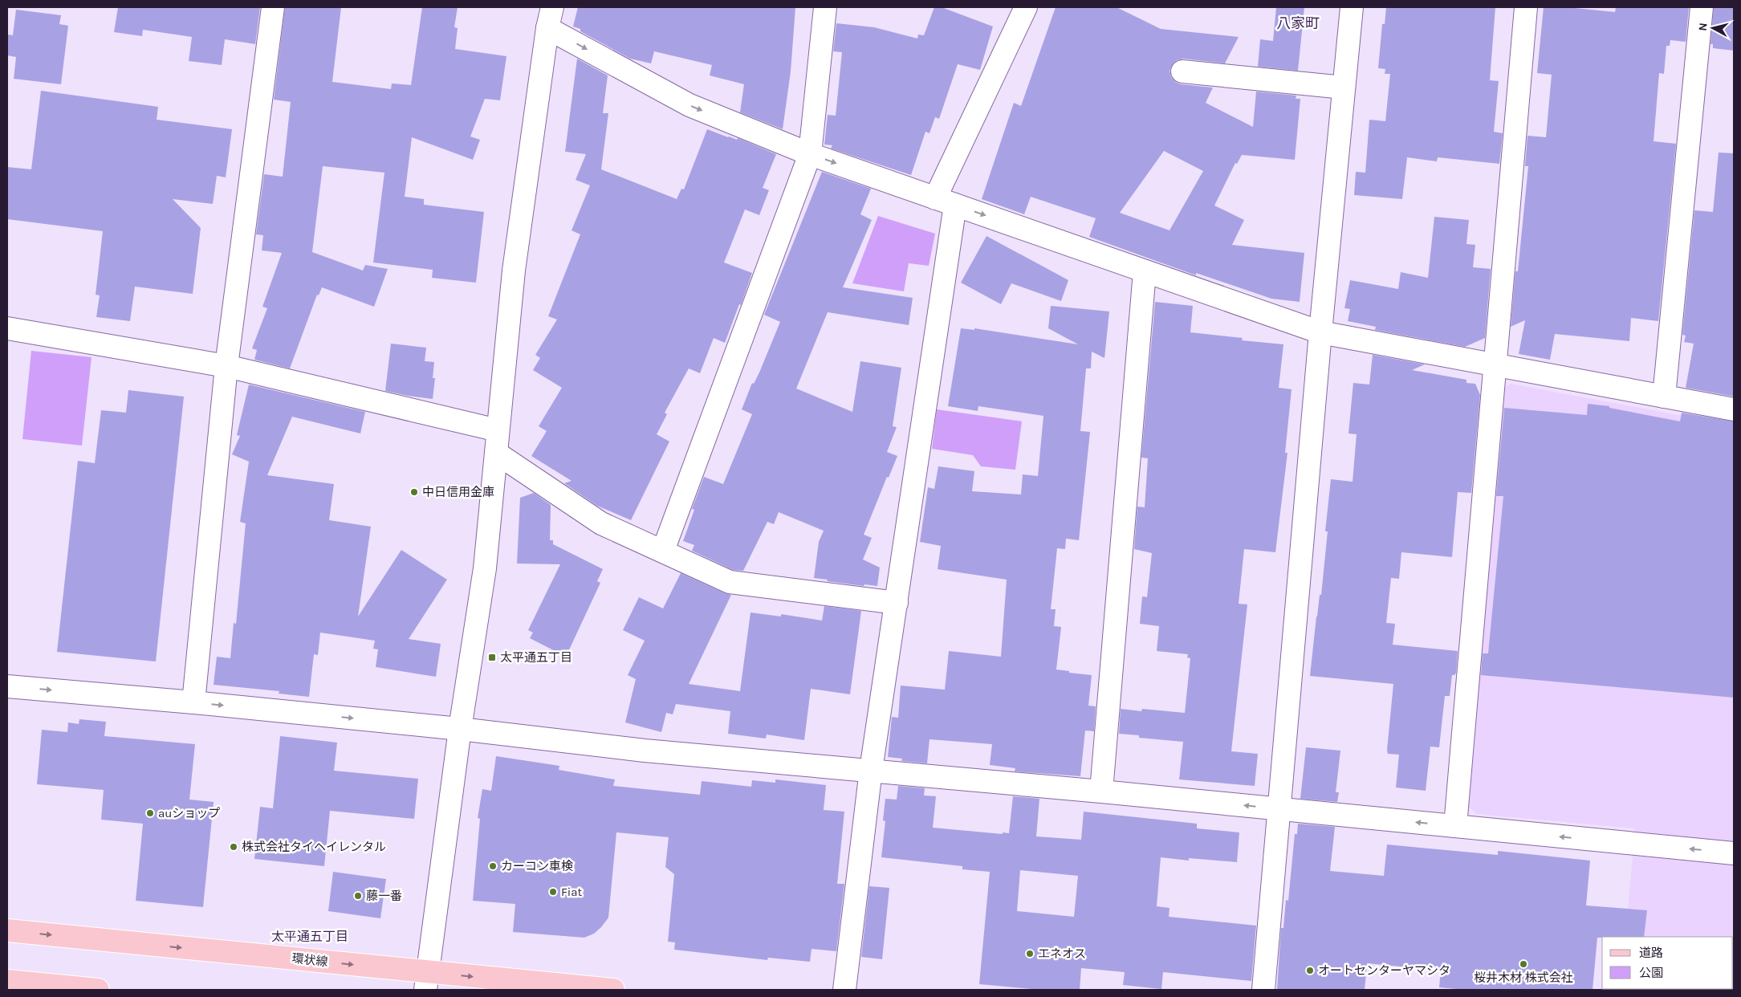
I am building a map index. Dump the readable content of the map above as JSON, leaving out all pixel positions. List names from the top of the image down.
{
  "streets": {
    "main road": ["環状線"]
  },
  "one_way": ["環状線"],
  "districts": ["八家町", "太平通五丁目"],
  "places": {
    "other": [
      "中日信用金庫",
      "auショップ",
      "株式会社タイヘイレンタル",
      "カーコン車検",
      "Fiat",
      "藤一番",
      "エネオス",
      "桜井木材 株式会社",
      "オートセンターヤマシタ"
    ],
    "transit": ["太平通五丁目"]
  },
  "legend": ["道路", "公園"],
  "north": "left"
}
